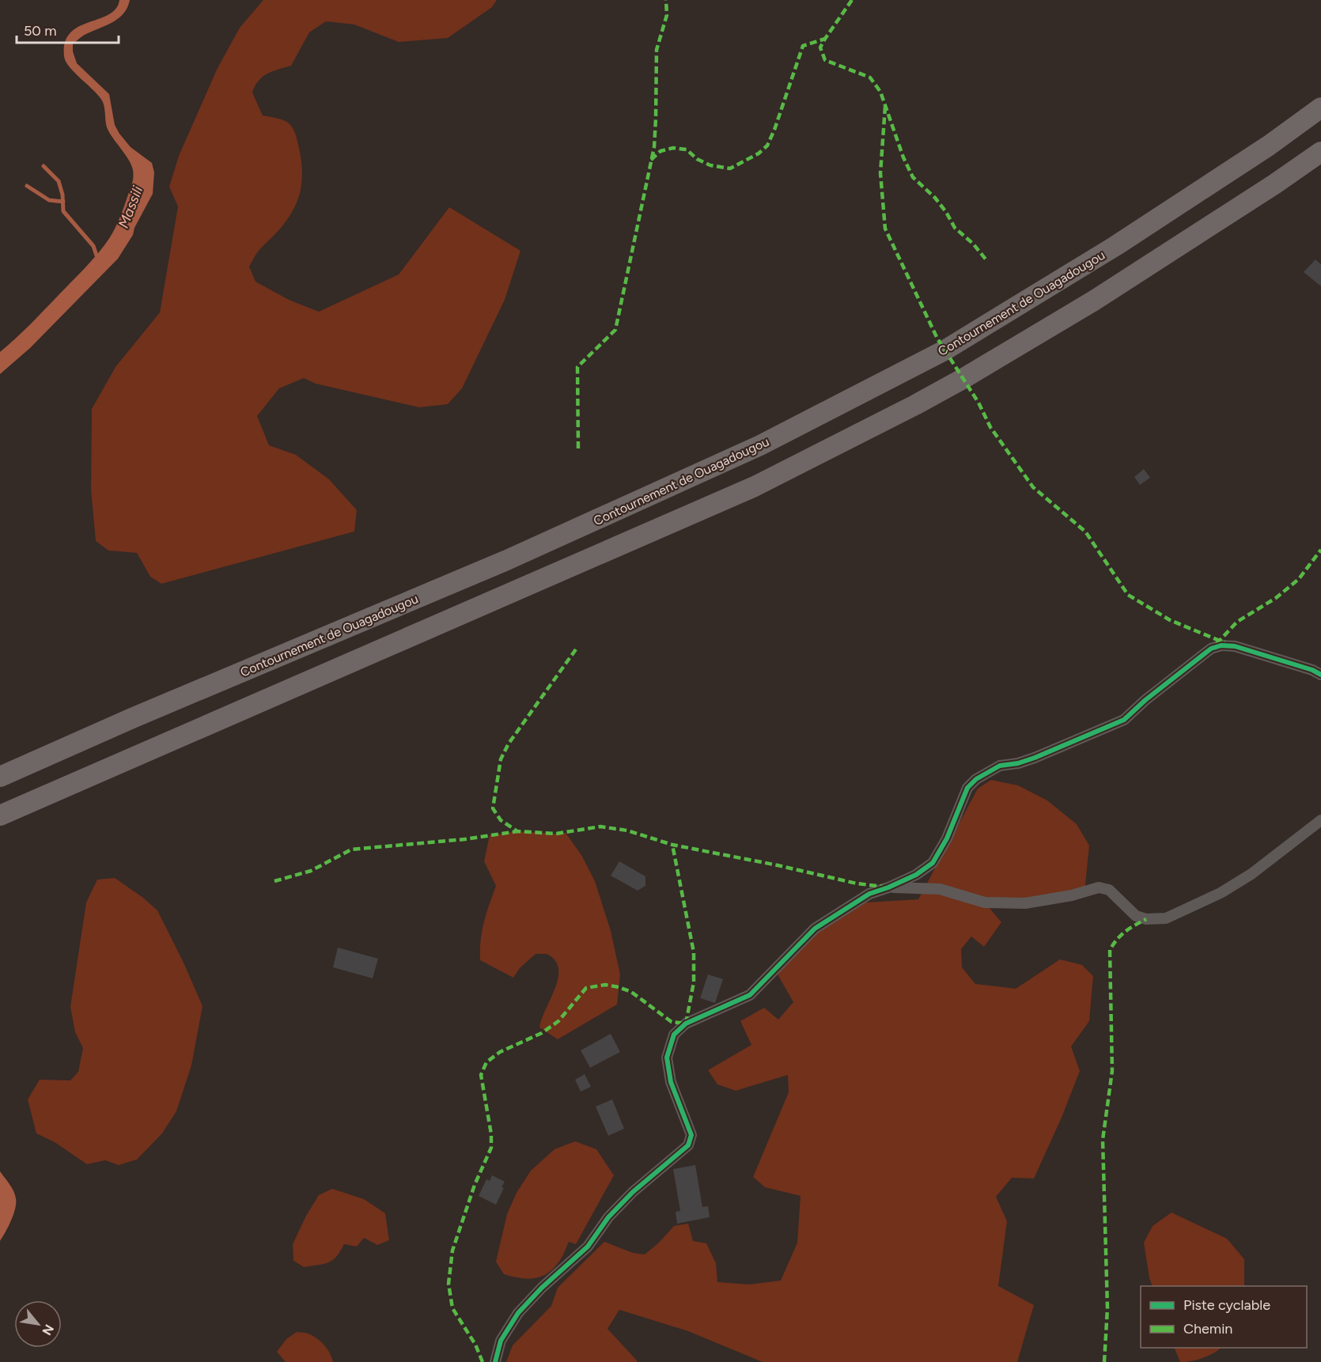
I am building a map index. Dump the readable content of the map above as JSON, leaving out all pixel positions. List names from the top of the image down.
{
  "streets": {
    "highway": ["Contournement de Ouagadougou"]
  },
  "water": ["Massili"],
  "legend": ["Piste cyclable", "Chemin"],
  "scale_bar": "50 m",
  "north": "bottom right"
}
